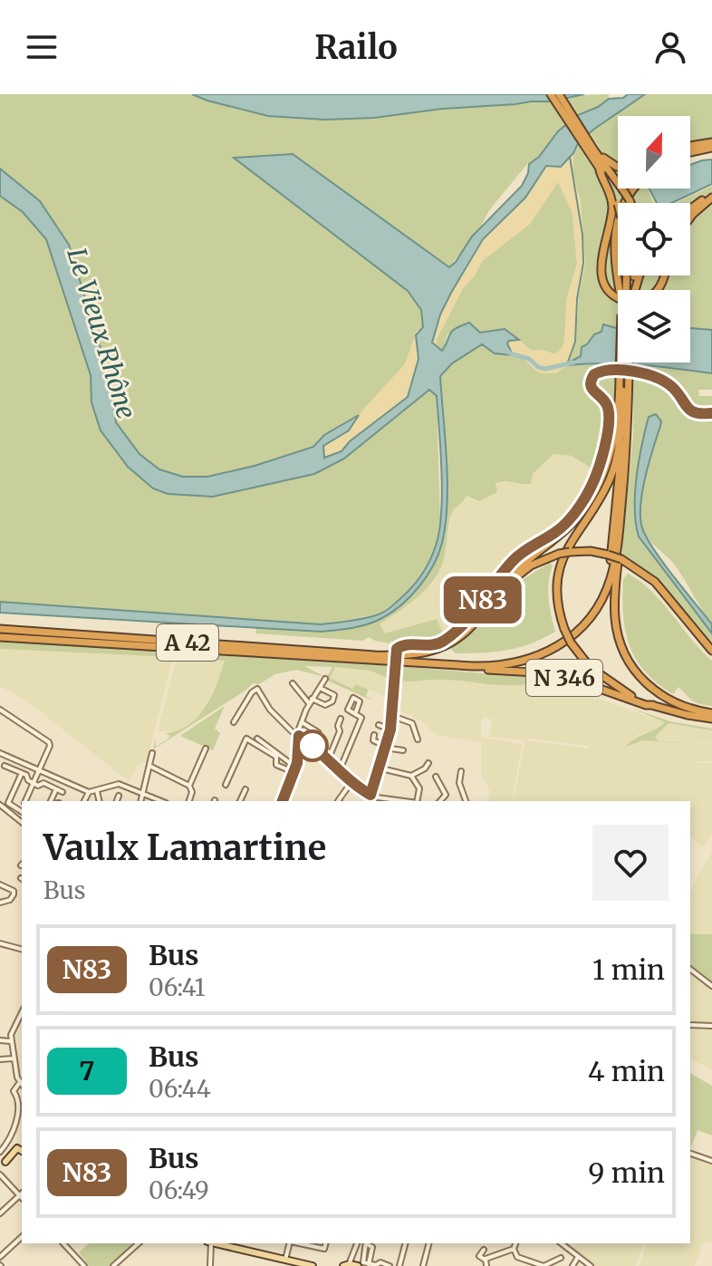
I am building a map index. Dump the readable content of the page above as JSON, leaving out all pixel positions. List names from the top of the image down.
{
  "streets": {
    "highway": ["A 42", "N 346"]
  },
  "crossings": [
    ["A 42", "N 346"]
  ],
  "water": ["Le Vieux Rhône"],
  "lines": ["bus line N83"],
  "north": "top",
  "page": {
    "header": "Railo",
    "on_map": "N83",
    "heading": ["Vaulx Lamartine", "Bus"],
    "list": [
      {
        "mark": "N83",
        "name": "Bus",
        "note": "06:41",
        "value": "1 min"
      },
      {
        "mark": "7",
        "name": "Bus",
        "note": "06:44",
        "value": "4 min"
      },
      {
        "mark": "N83",
        "name": "Bus",
        "note": "06:49",
        "value": "9 min"
      }
    ]
  }
}
